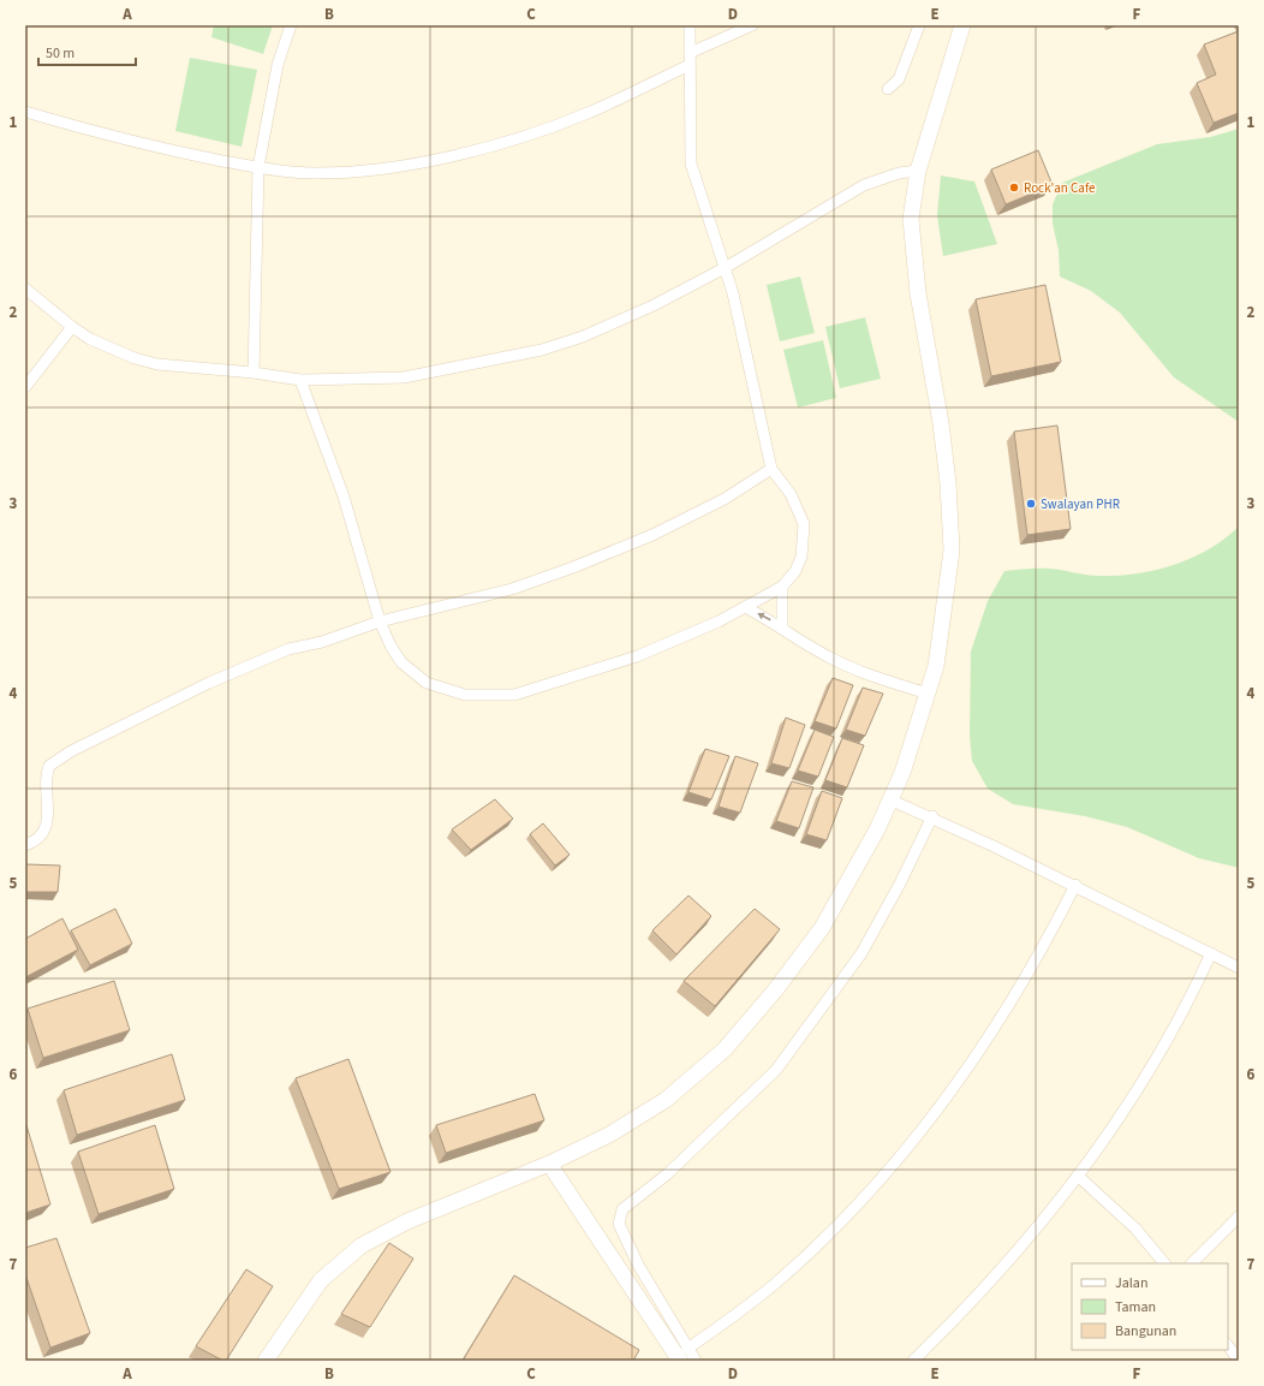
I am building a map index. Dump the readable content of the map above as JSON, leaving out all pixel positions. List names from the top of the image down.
{
  "places": ["Rock'an Cafe", "Swalayan PHR"],
  "legend": ["Jalan", "Taman", "Bangunan"],
  "scale_bar": "50 m",
  "grid": {
    "columns": [
      "A",
      "B",
      "C",
      "D",
      "E",
      "F"
    ],
    "rows": [
      "1",
      "2",
      "3",
      "4",
      "5",
      "6",
      "7"
    ]
  }
}
